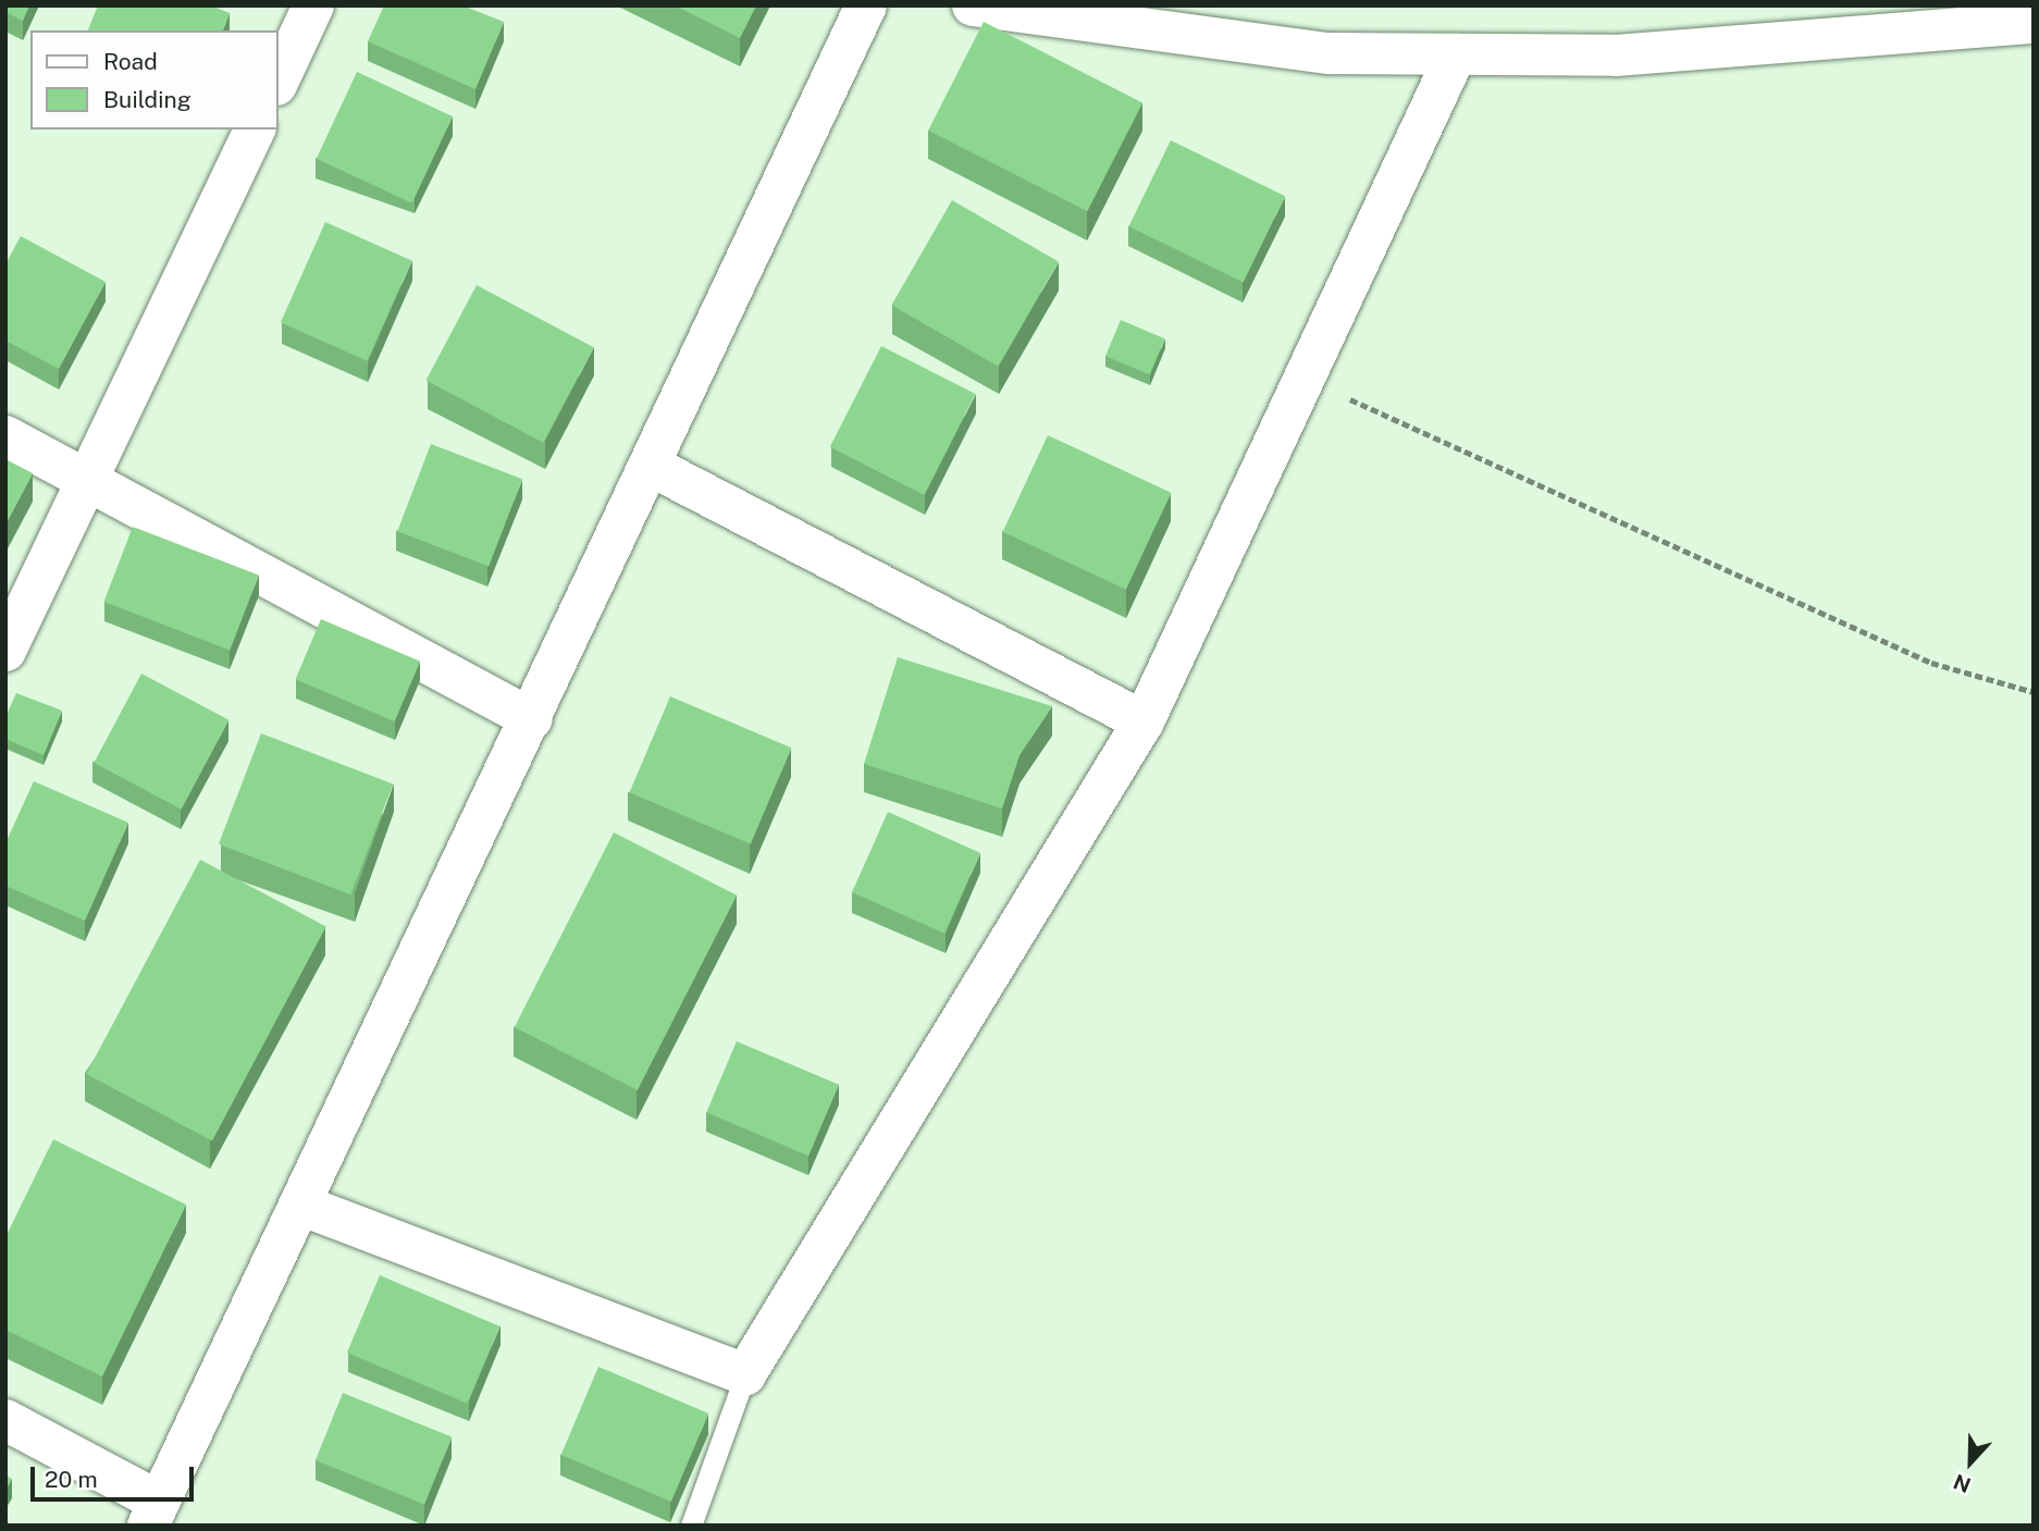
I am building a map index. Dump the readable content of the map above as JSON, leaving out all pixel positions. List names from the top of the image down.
{
  "legend": ["Road", "Building"],
  "scale_bar": "20 m",
  "north": "bottom"
}
